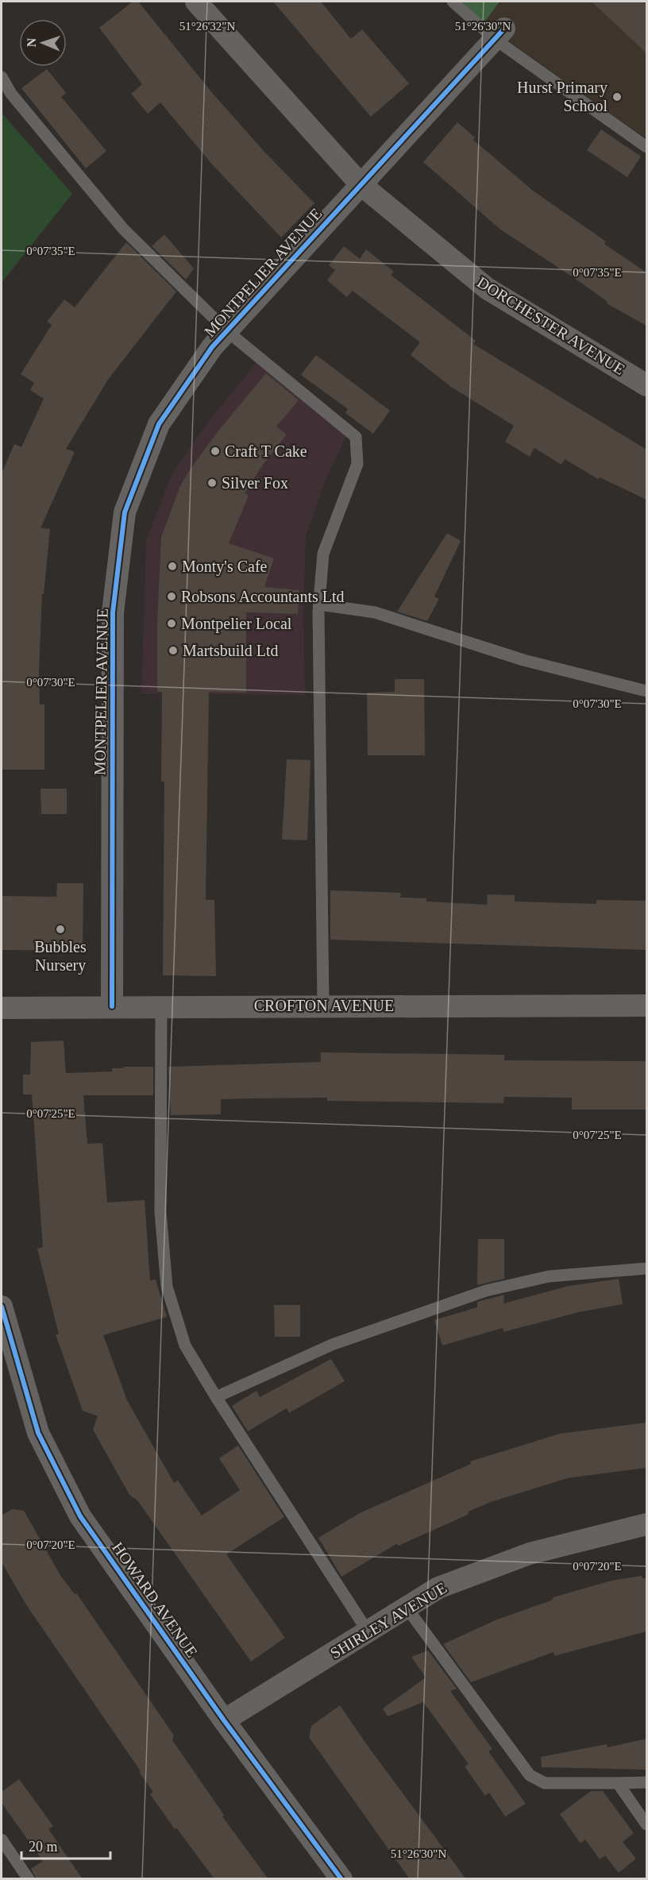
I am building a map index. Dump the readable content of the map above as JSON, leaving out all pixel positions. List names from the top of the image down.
{
  "streets": {
    "street": [
      "MONTPELIER AVENUE",
      "DORCHESTER AVENUE",
      "CROFTON AVENUE",
      "HOWARD AVENUE",
      "SHIRLEY AVENUE"
    ]
  },
  "crossings": [
    ["MONTPELIER AVENUE", "DORCHESTER AVENUE"],
    ["MONTPELIER AVENUE", "CROFTON AVENUE"],
    ["HOWARD AVENUE", "SHIRLEY AVENUE"]
  ],
  "places": [
    "Hurst Primary School",
    "Craft T Cake",
    "Silver Fox",
    "Monty's Cafe",
    "Robsons Accountants Ltd",
    "Montpelier Local",
    "Martsbuild Ltd",
    "Bubbles Nursery"
  ],
  "scale_bar": "20 m",
  "north": "left",
  "coordinates": [
    "51°26'32\"N",
    "51°26'30\"N",
    "0°07'35\"E",
    "0°07'30\"E",
    "0°07'25\"E",
    "0°07'20\"E"
  ]
}
